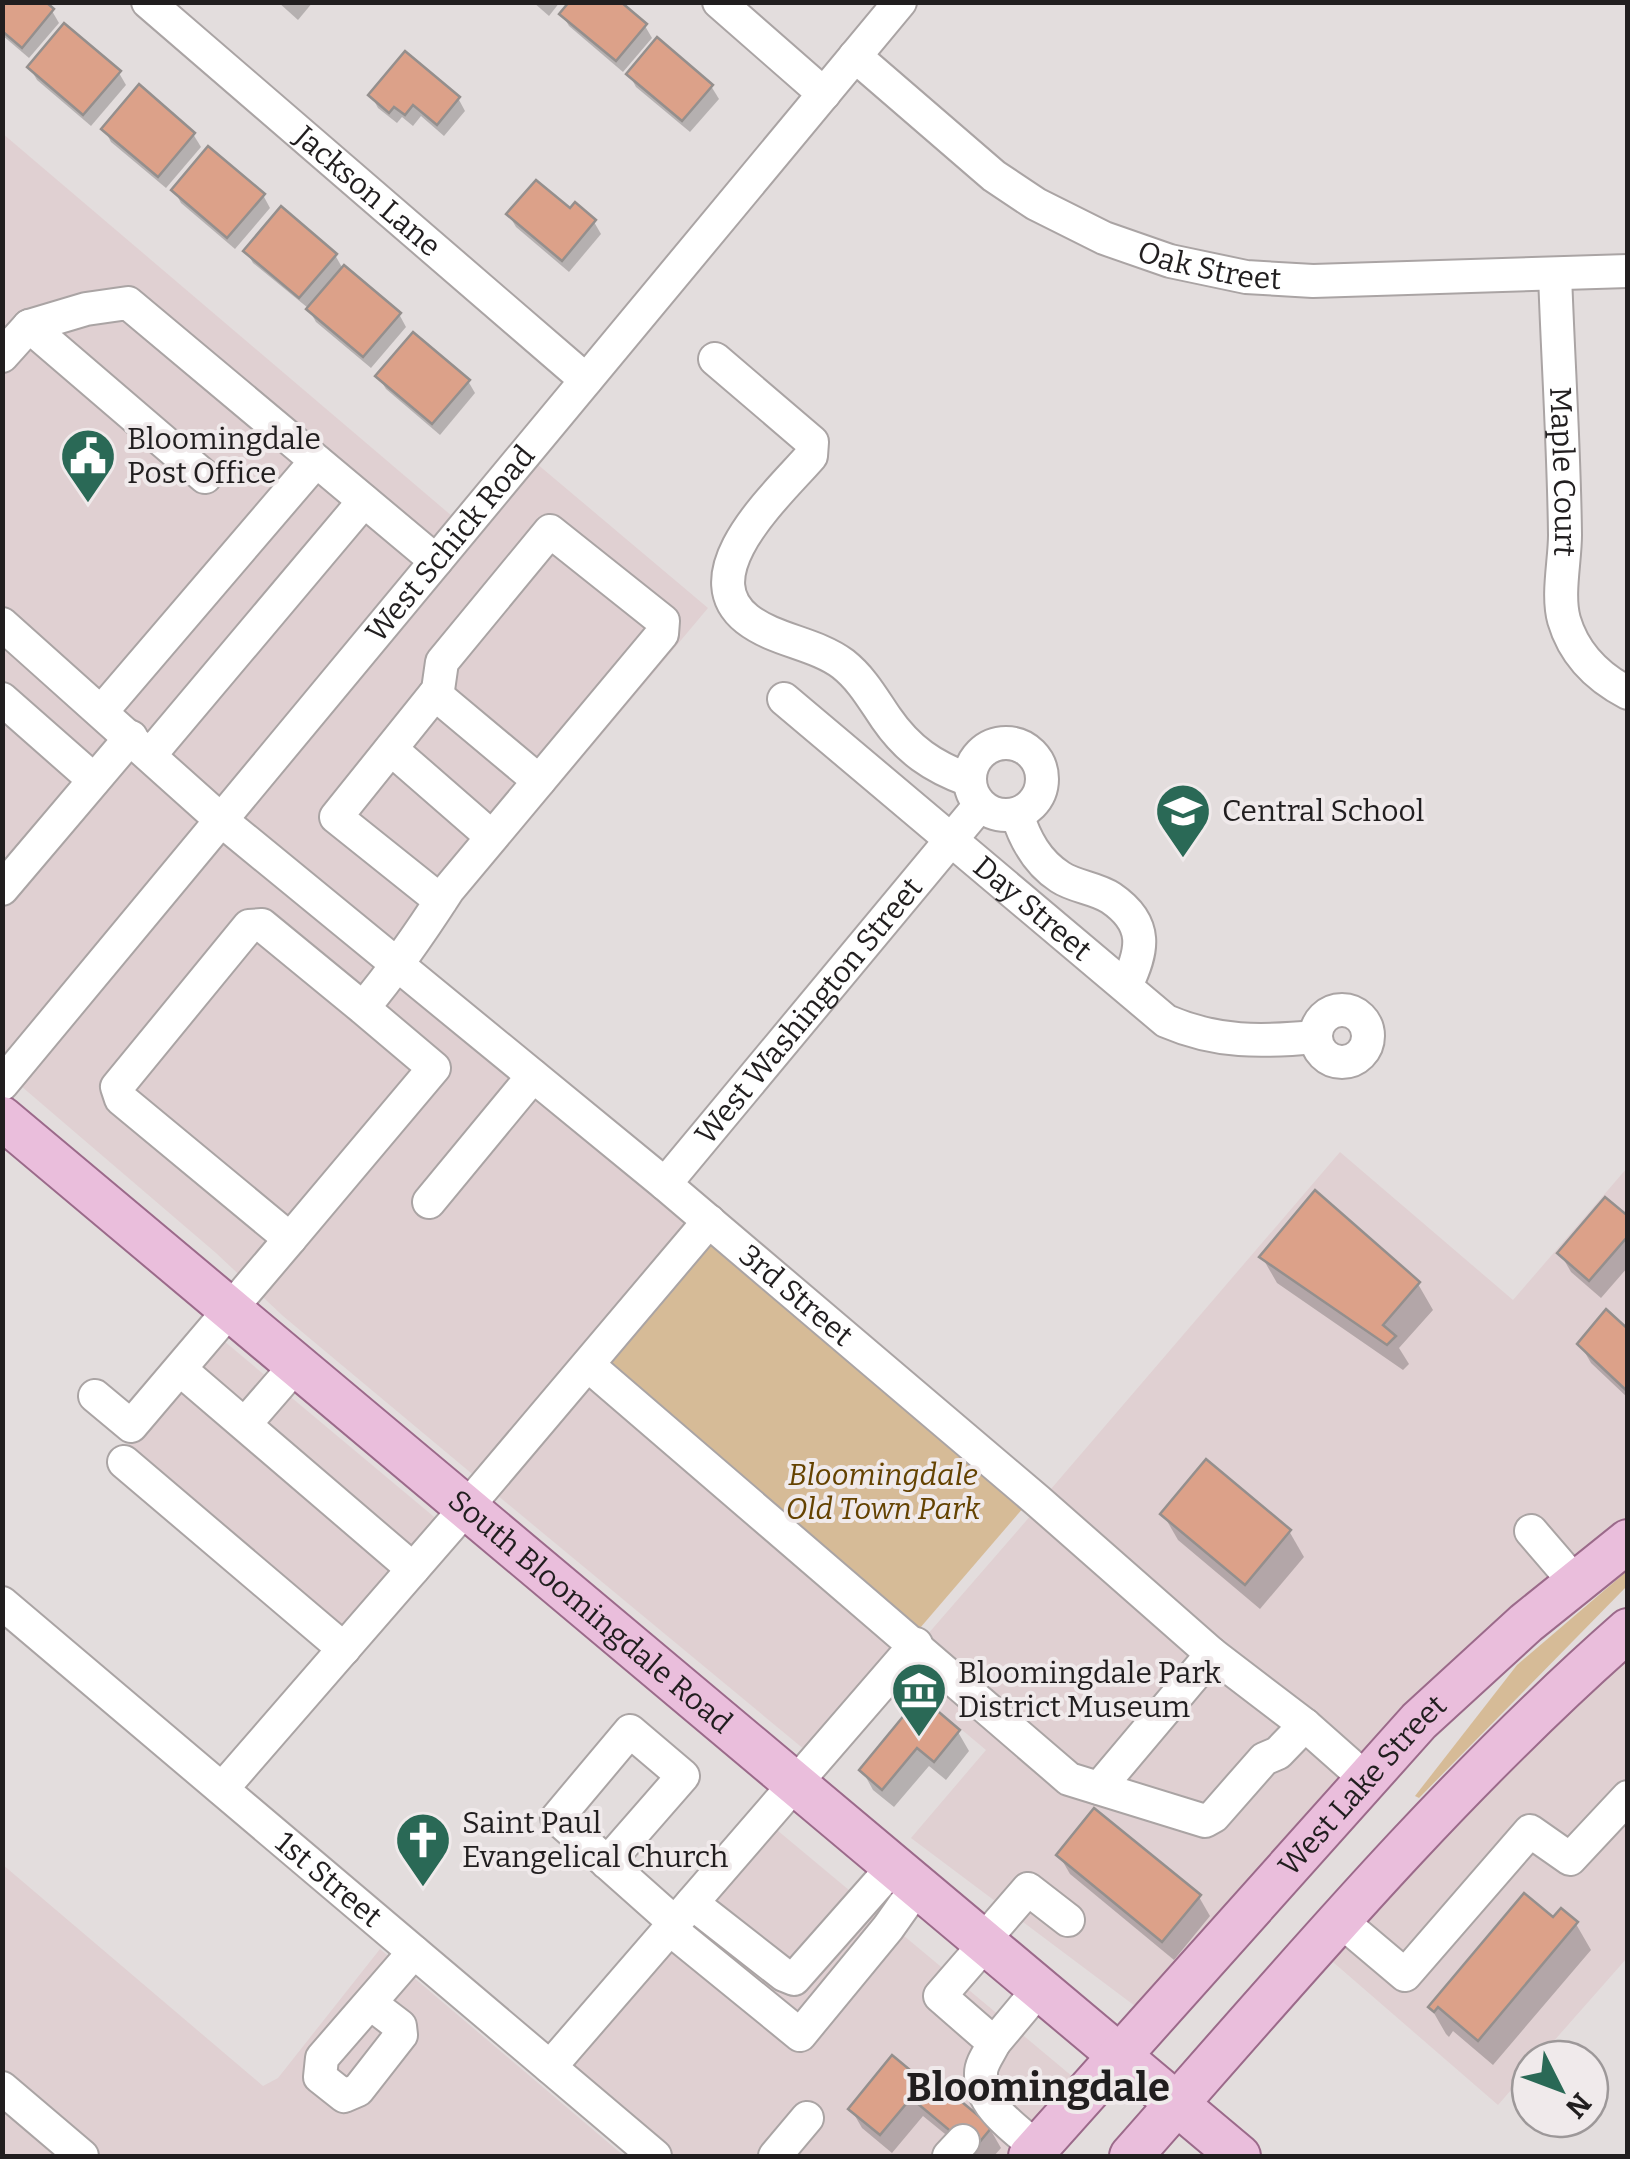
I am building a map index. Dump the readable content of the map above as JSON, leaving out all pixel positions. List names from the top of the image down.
{
  "streets": {
    "main road": ["South Bloomingdale Road", "West Lake Street"],
    "street": [
      "Jackson Lane",
      "Oak Street",
      "Maple Court",
      "West Schick Road",
      "Day Street",
      "West Washington Street",
      "3rd Street",
      "1st Street"
    ]
  },
  "crossings": [
    ["Jackson Lane", "West Schick Road"],
    ["Oak Street", "Maple Court"],
    ["Oak Street", "West Schick Road"],
    ["West Schick Road", "3rd Street"],
    ["Day Street", "West Washington Street"],
    ["West Washington Street", "3rd Street"],
    ["3rd Street", "West Lake Street"],
    ["South Bloomingdale Road", "West Lake Street"]
  ],
  "districts": ["Bloomingdale"],
  "parks": ["Bloomingdale Old Town Park"],
  "places": {
    "public building": ["Bloomingdale Post Office"],
    "school or university": ["Central School"],
    "museum": ["Bloomingdale Park District Museum"],
    "church": ["Saint Paul Evangelical Church"]
  },
  "north": "bottom right"
}
